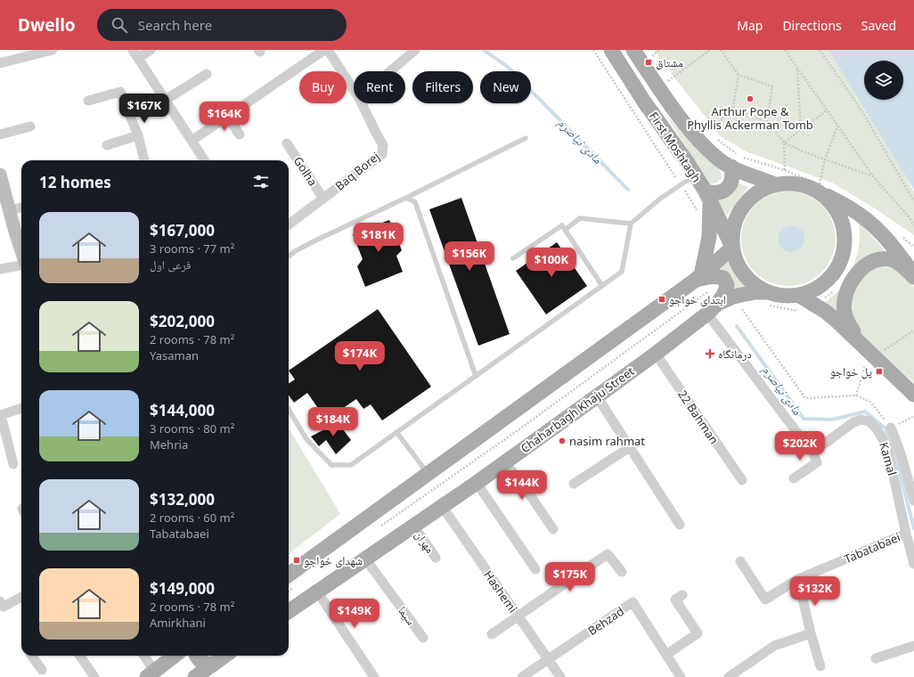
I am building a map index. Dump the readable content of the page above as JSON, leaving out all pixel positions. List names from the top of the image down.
{
  "streets": {
    "main road": ["First Moshtagh", "Chaharbagh Khaju Street"],
    "street": [
      "Golha",
      "Baq Borej",
      "22 Bahman",
      "Kamal",
      "مهران",
      "Tabatabaei",
      "Hashemi",
      "سیما",
      "Behzad"
    ]
  },
  "crossings": [
    ["First Moshtagh", "Chaharbagh Khaju Street"],
    ["Golha", "Baq Borej"],
    ["Chaharbagh Khaju Street", "22 Bahman"],
    ["Chaharbagh Khaju Street", "مهران"],
    ["Chaharbagh Khaju Street", "Hashemi"],
    ["Chaharbagh Khaju Street", "سیما"],
    ["Kamal", "Tabatabaei"],
    ["Hashemi", "Behzad"]
  ],
  "water": ["مادی نیاصرم"],
  "places": {
    "transit": [
      "مشتاق",
      "ابتدای خواجو",
      "پل خواجو",
      "شهدای خواجو"
    ],
    "other": ["Arthur Pope & Phyllis Ackerman Tomb", "nasim rahmat"],
    "health": ["درمانگاه"]
  },
  "page": {
    "header": "Dwello",
    "search": "Search here",
    "nav": ["Map", "Directions", "Saved"],
    "chip": [
      "Buy",
      "Rent",
      "Filters",
      "New"
    ],
    "price": [
      "$167K",
      "$164K",
      "$181K",
      "$156K",
      "$100K",
      "$174K",
      "$184K",
      "$202K",
      "$144K",
      "$175K",
      "$132K",
      "$149K"
    ],
    "heading": "12 homes",
    "list": [
      {
        "name": "$167,000",
        "note": "3 rooms · 77 m² · فرعی اول"
      },
      {
        "name": "$202,000",
        "note": "2 rooms · 78 m² · Yasaman"
      },
      {
        "name": "$144,000",
        "note": "3 rooms · 80 m² · Mehria"
      },
      {
        "name": "$132,000",
        "note": "2 rooms · 60 m² · Tabatabaei"
      },
      {
        "name": "$149,000",
        "note": "2 rooms · 78 m² · Amirkhani"
      }
    ]
  }
}
